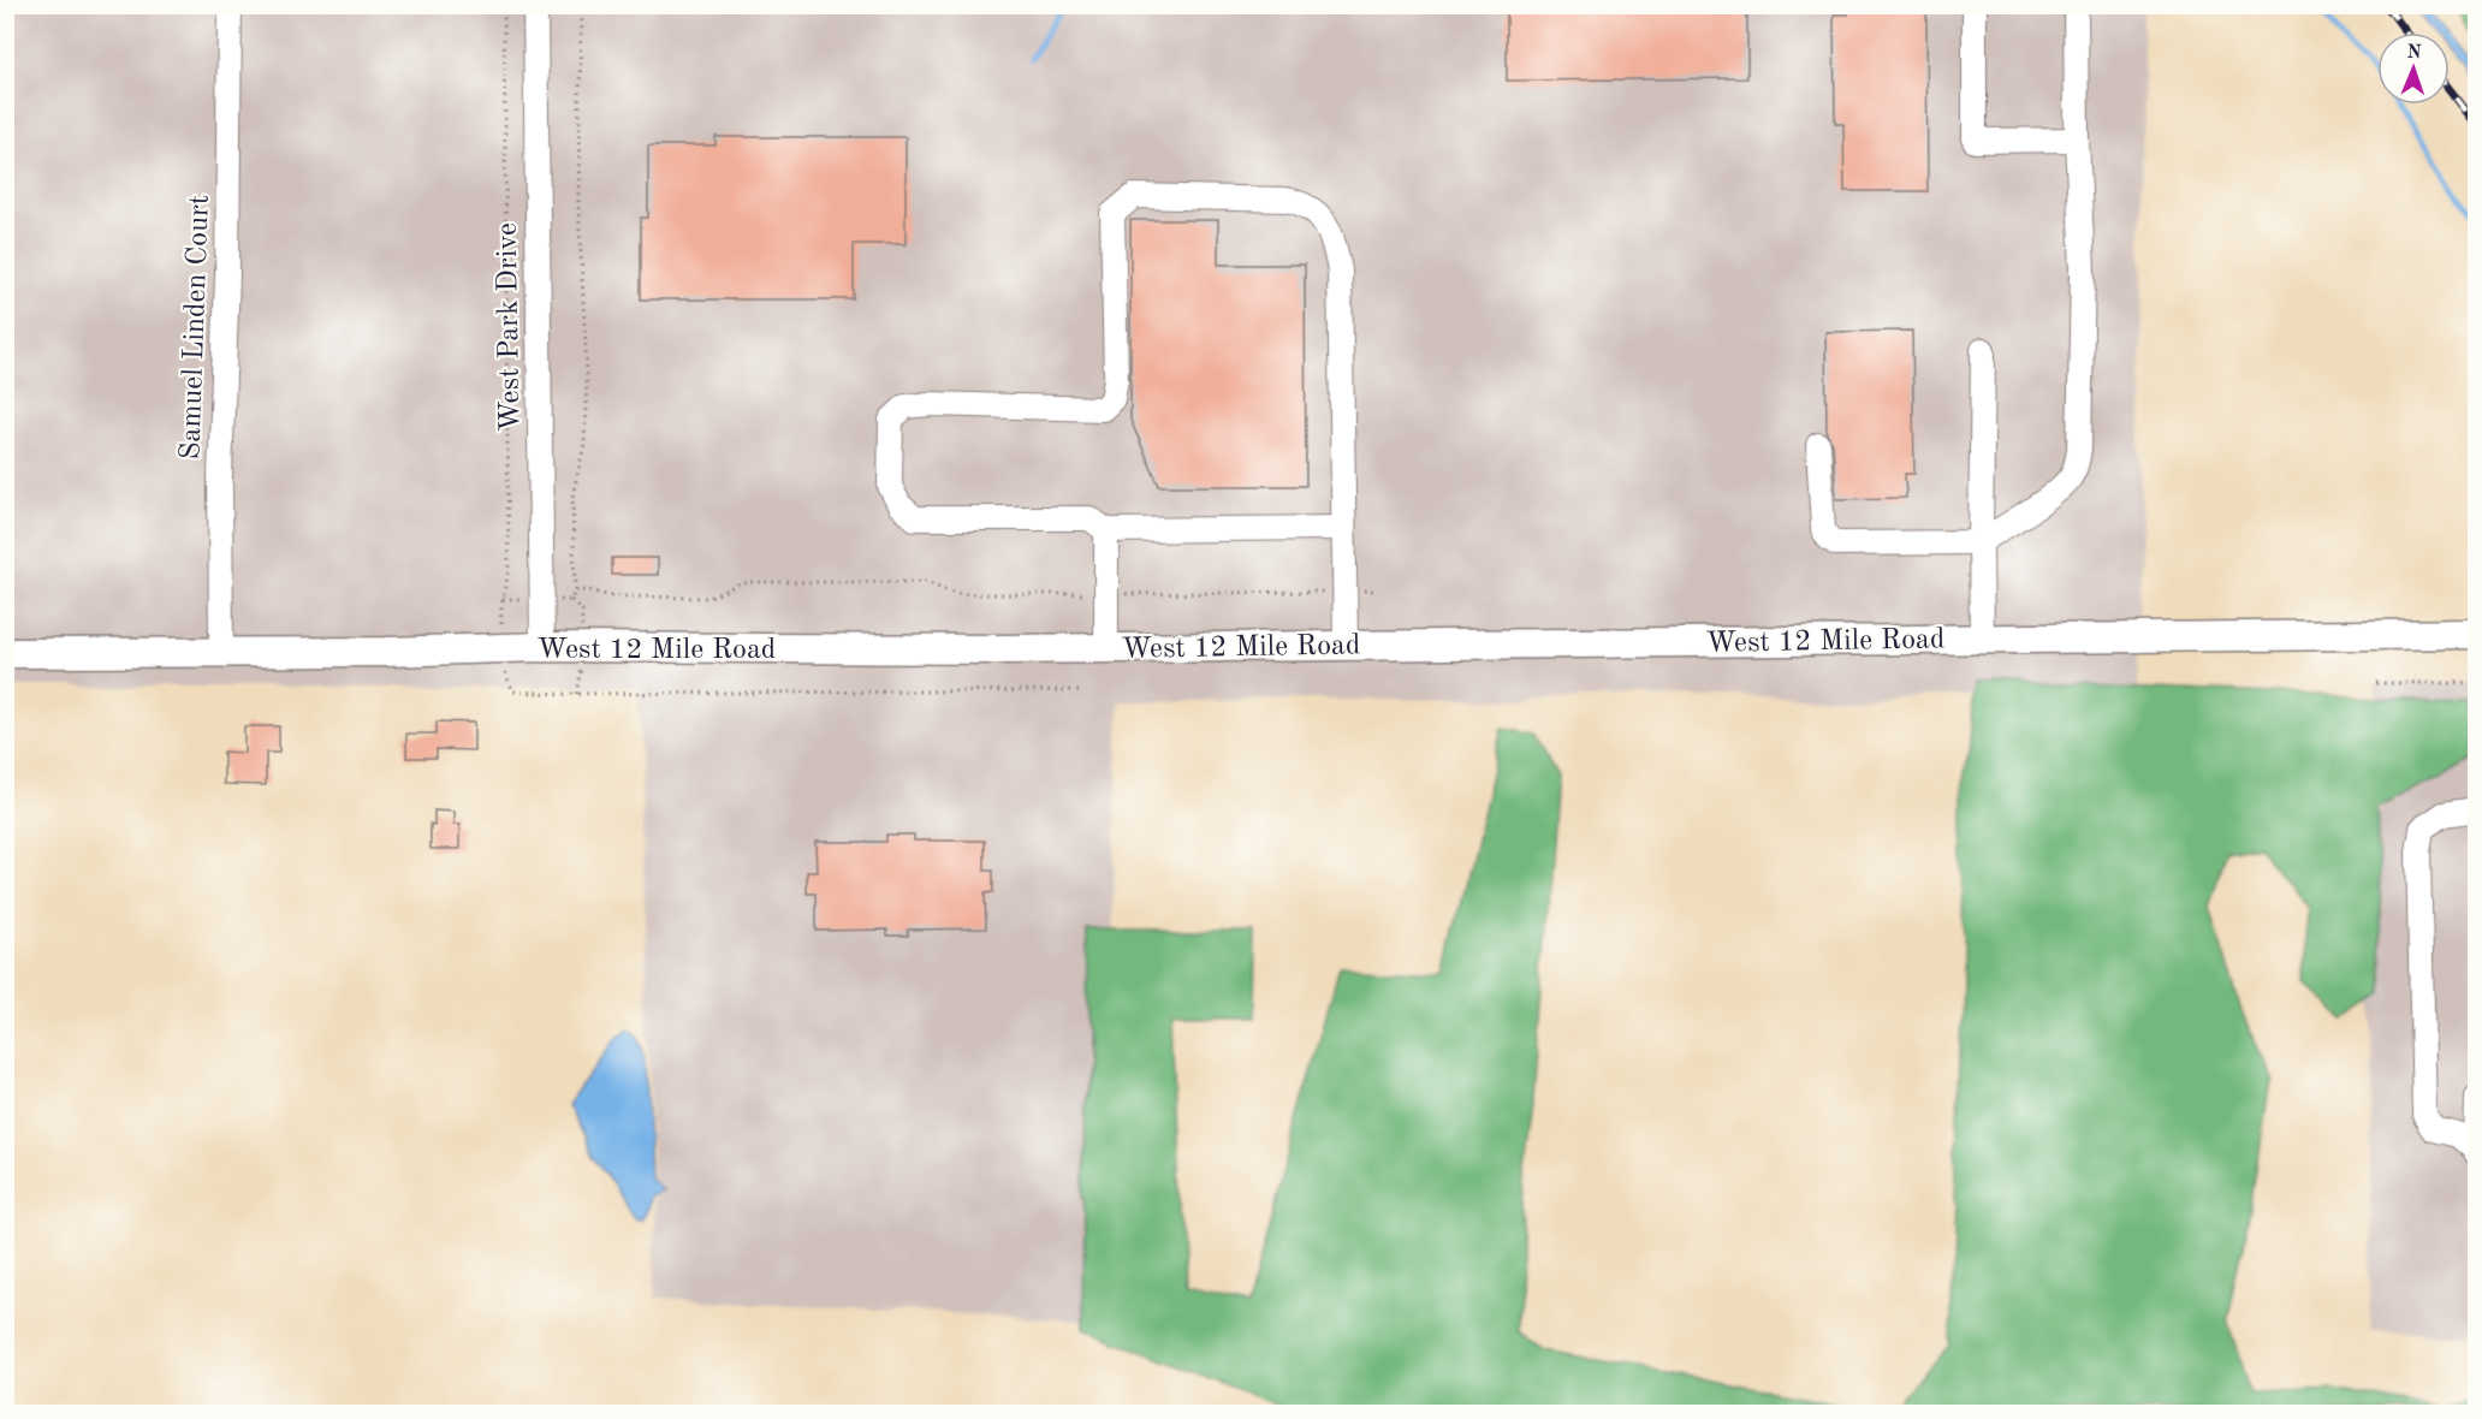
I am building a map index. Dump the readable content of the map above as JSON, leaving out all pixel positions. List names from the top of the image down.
{
  "streets": {
    "main road": ["West 12 Mile Road"],
    "street": ["Samuel Linden Court", "West Park Drive"]
  },
  "crossings": [
    ["Samuel Linden Court", "West 12 Mile Road"],
    ["West Park Drive", "West 12 Mile Road"]
  ],
  "north": "top"
}
